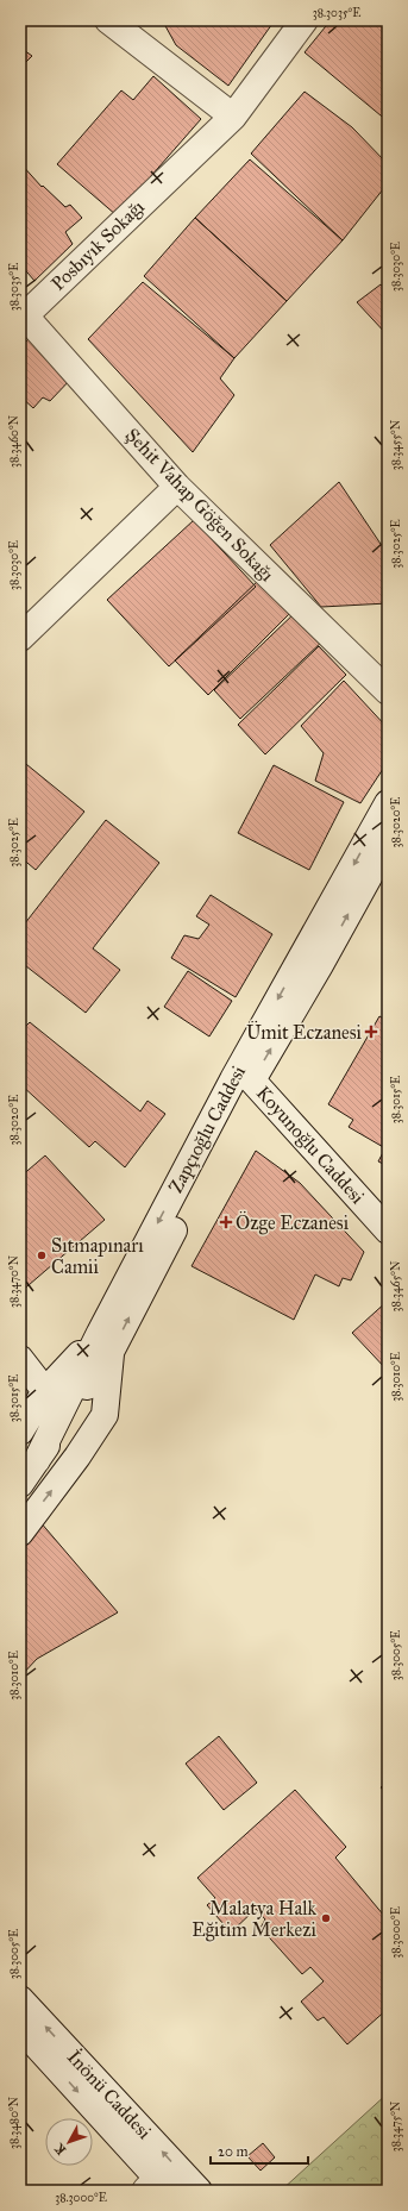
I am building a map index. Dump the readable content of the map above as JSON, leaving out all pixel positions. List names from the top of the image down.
{
  "streets": {
    "main road": [
      "Posbıyık Sokağı",
      "Şehit Vahap Göğen Sokağı",
      "Zapçıoğlu Caddesi",
      "Koyunoğlu Caddesi",
      "İnönü Caddesi"
    ]
  },
  "crossings": [
    ["Posbıyık Sokağı", "Şehit Vahap Göğen Sokağı"],
    ["Zapçıoğlu Caddesi", "Koyunoğlu Caddesi"]
  ],
  "places": {
    "health": ["Ümit Eczanesi", "Özge Eczanesi"],
    "other": ["Sıtmapınarı Camii", "Malatya Halk Eğitim Merkezi"]
  },
  "scale_bar": "20 m",
  "north": "bottom left",
  "coordinates": [
    "38.3035°E",
    "38.3030°E",
    "38.3460°N",
    "38.3455°N",
    "38.3025°E",
    "38.3020°E",
    "38.3015°E",
    "38.3470°N",
    "38.3465°N",
    "38.3010°E",
    "38.3005°E",
    "38.3000°E",
    "38.3480°N",
    "38.3475°N"
  ]
}
